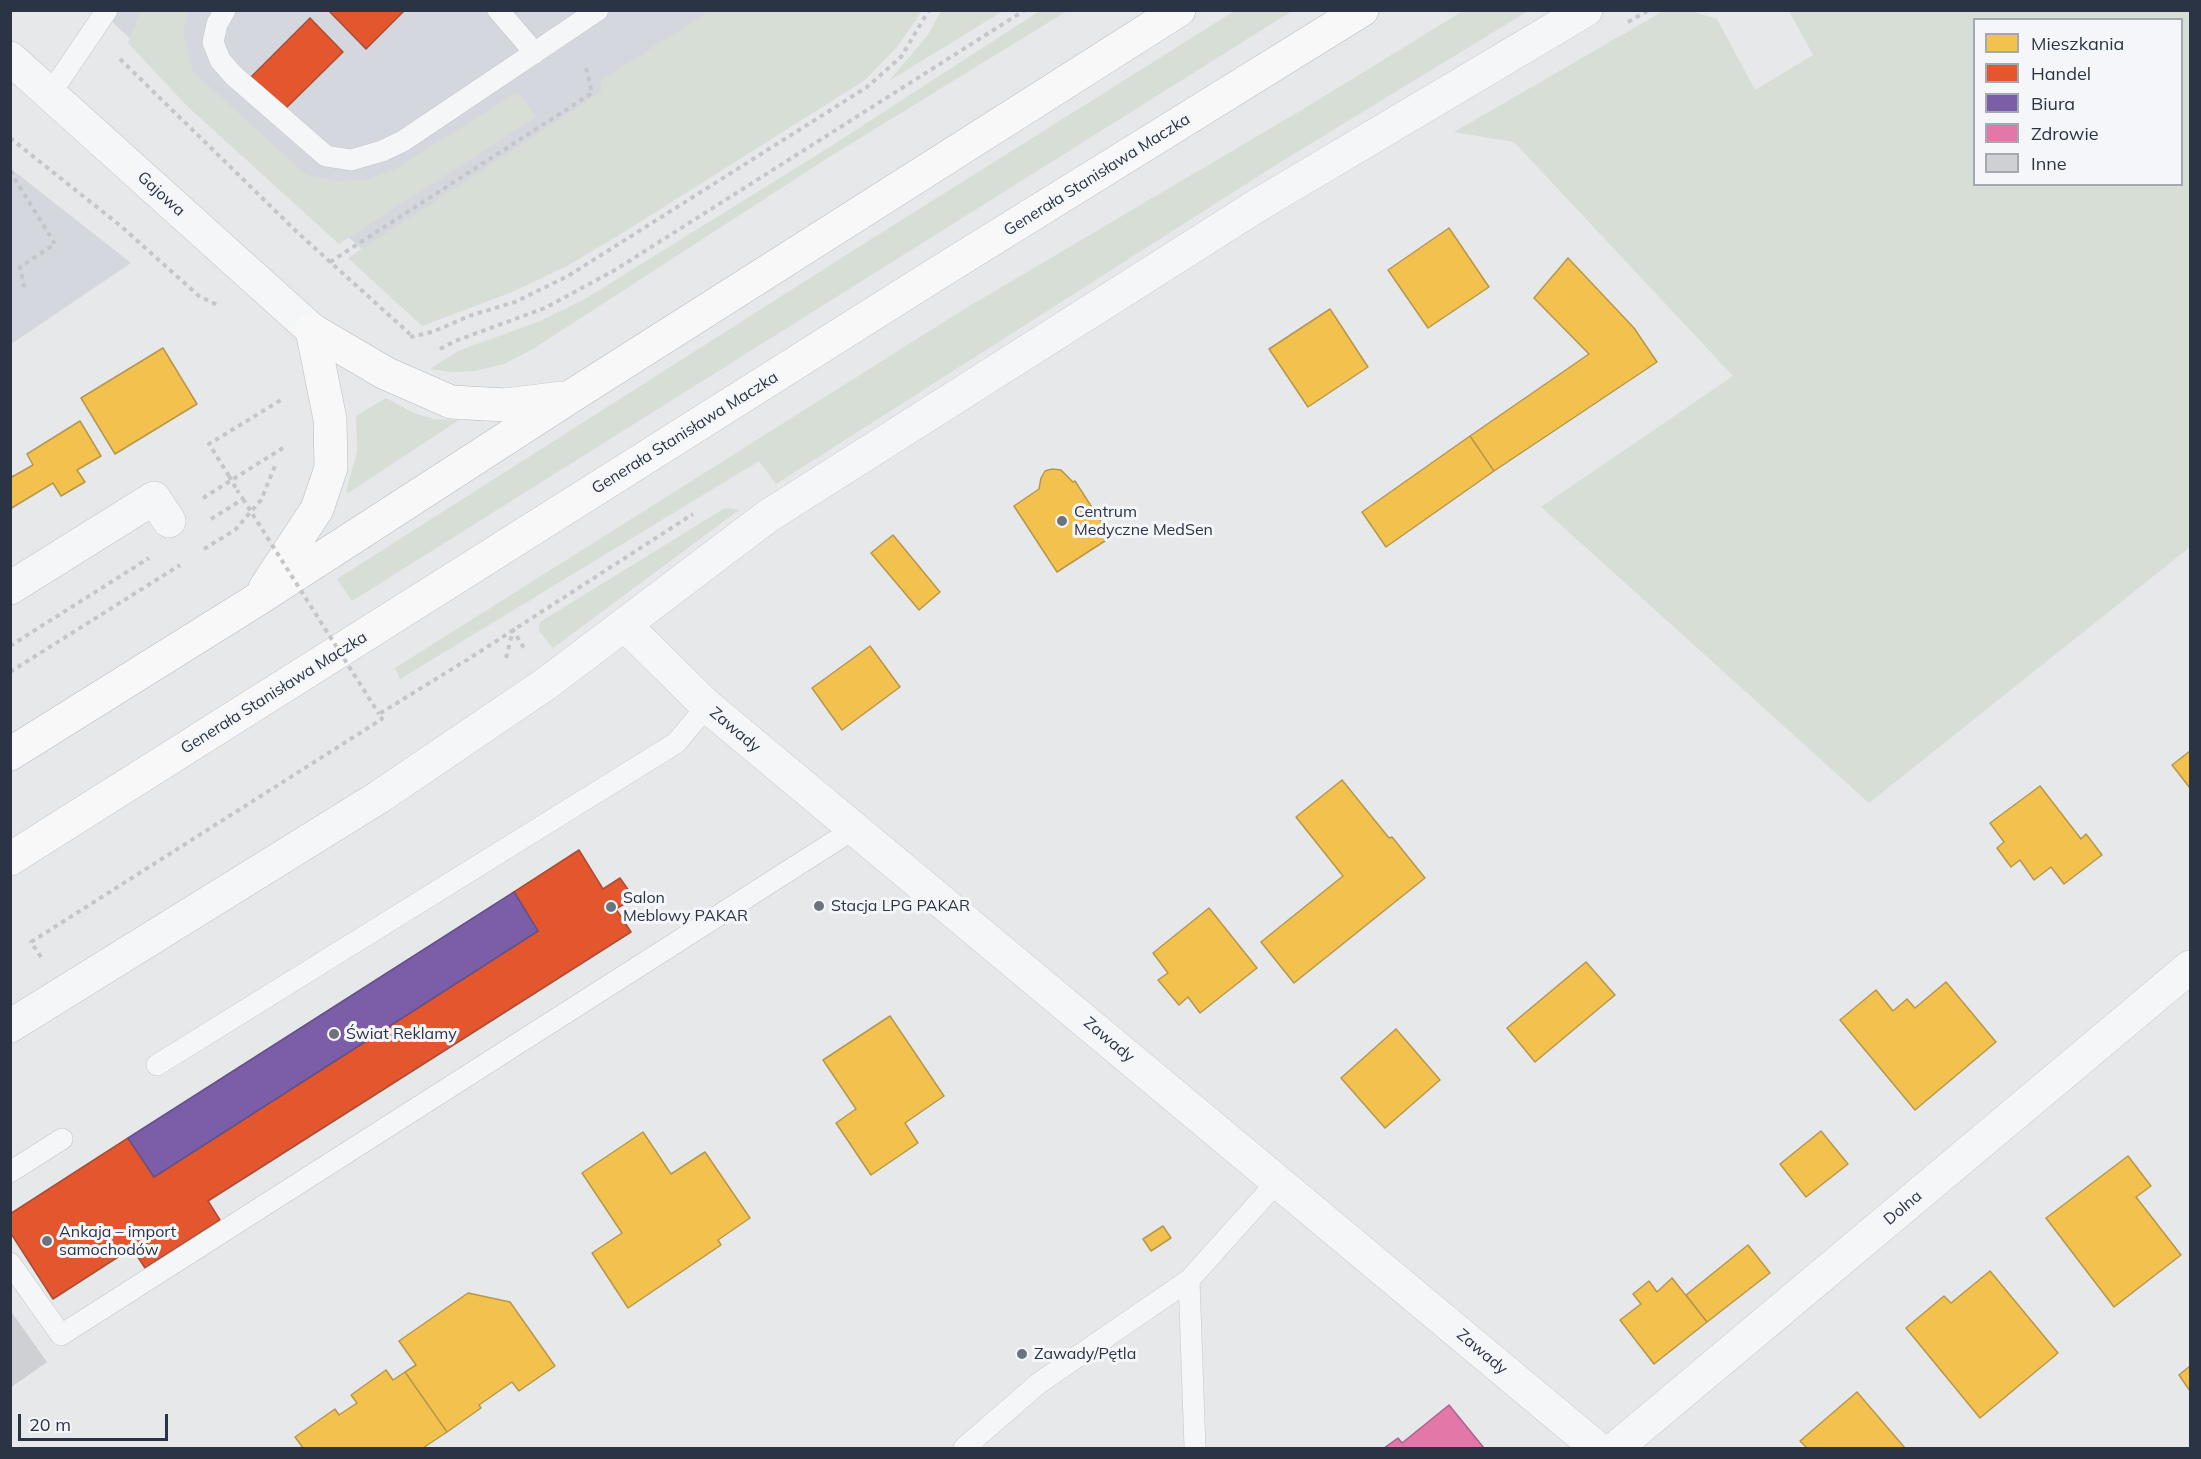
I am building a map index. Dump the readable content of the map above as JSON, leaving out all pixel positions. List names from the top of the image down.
{
  "streets": {
    "highway": ["Generała Stanisława Maczka"],
    "street": ["Gajowa", "Zawady", "Dolna"]
  },
  "crossings": [
    ["Zawady", "Dolna"]
  ],
  "places": [
    "Centrum Medyczne MedSen",
    "Stacja LPG PAKAR",
    "Salon Meblowy PAKAR",
    "Świat Reklamy",
    "Ankaja – import samochodów",
    "Zawady/Pętla"
  ],
  "legend": [
    "Mieszkania",
    "Handel",
    "Biura",
    "Zdrowie",
    "Inne"
  ],
  "scale_bar": "20 m"
}
